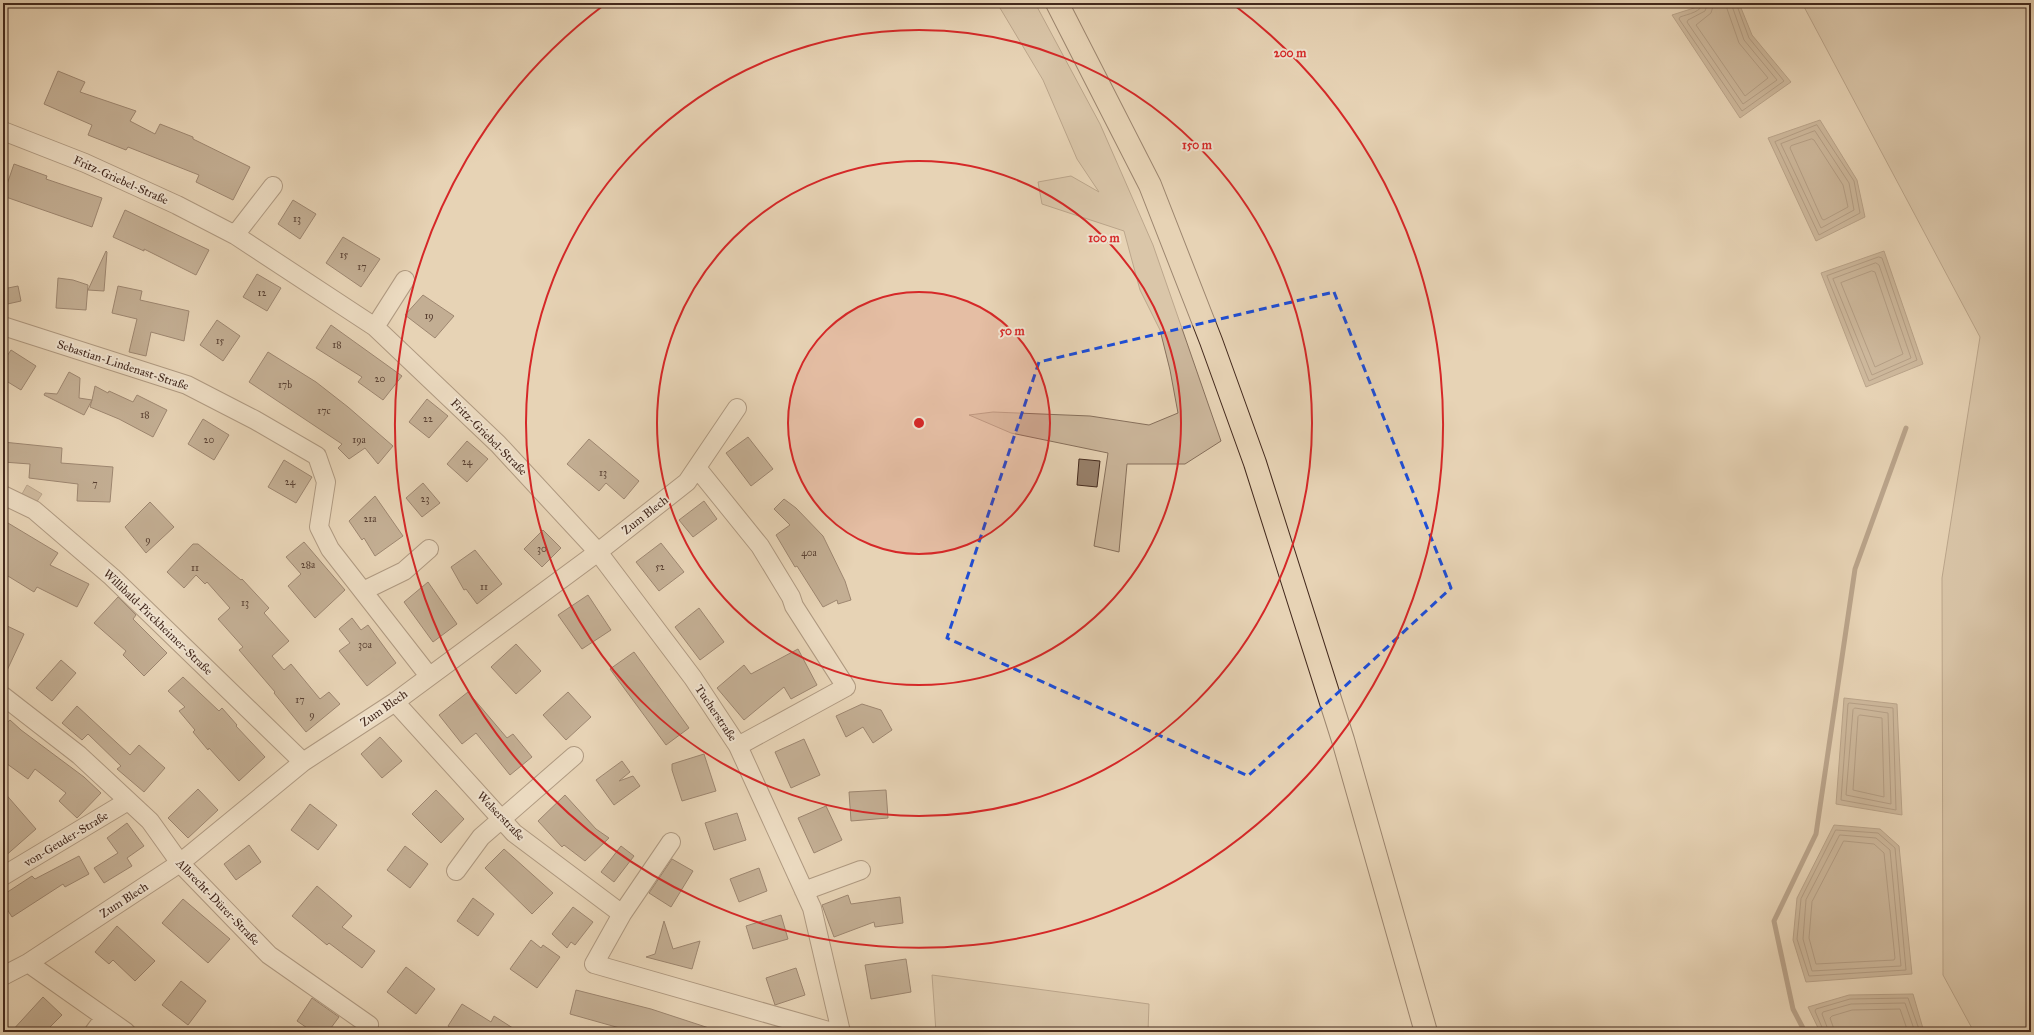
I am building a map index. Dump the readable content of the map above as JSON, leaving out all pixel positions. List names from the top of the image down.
{
  "streets": {
    "street": [
      "Fritz-Griebel-Straße",
      "Sebastian-Lindenast-Straße",
      "Zum Blech",
      "Willibald-Pirckheimer-Straße",
      "Tucherstraße",
      "Welserstraße",
      "von-Geuder-Straße",
      "Albrecht-Dürer-Straße"
    ]
  },
  "crossings": [
    ["Fritz-Griebel-Straße", "Zum Blech"],
    ["Fritz-Griebel-Straße", "Tucherstraße"],
    ["Sebastian-Lindenast-Straße", "Zum Blech"],
    ["Zum Blech", "Willibald-Pirckheimer-Straße"],
    ["Zum Blech", "Tucherstraße"],
    ["Zum Blech", "Welserstraße"],
    ["Zum Blech", "Albrecht-Dürer-Straße"],
    ["von-Geuder-Straße", "Albrecht-Dürer-Straße"]
  ],
  "house_numbers": [
    "13",
    "15",
    "17",
    "12",
    "19",
    "15",
    "18",
    "20",
    "17b",
    "17c",
    "18",
    "22",
    "20",
    "19a",
    "24",
    "13",
    "24",
    "7",
    "23",
    "21a",
    "9",
    "30",
    "40a",
    "28a",
    "52",
    "11",
    "11",
    "13",
    "30a",
    "17",
    "9"
  ],
  "rings": [
    "200 m",
    "150 m",
    "100 m",
    "50 m"
  ]
}
